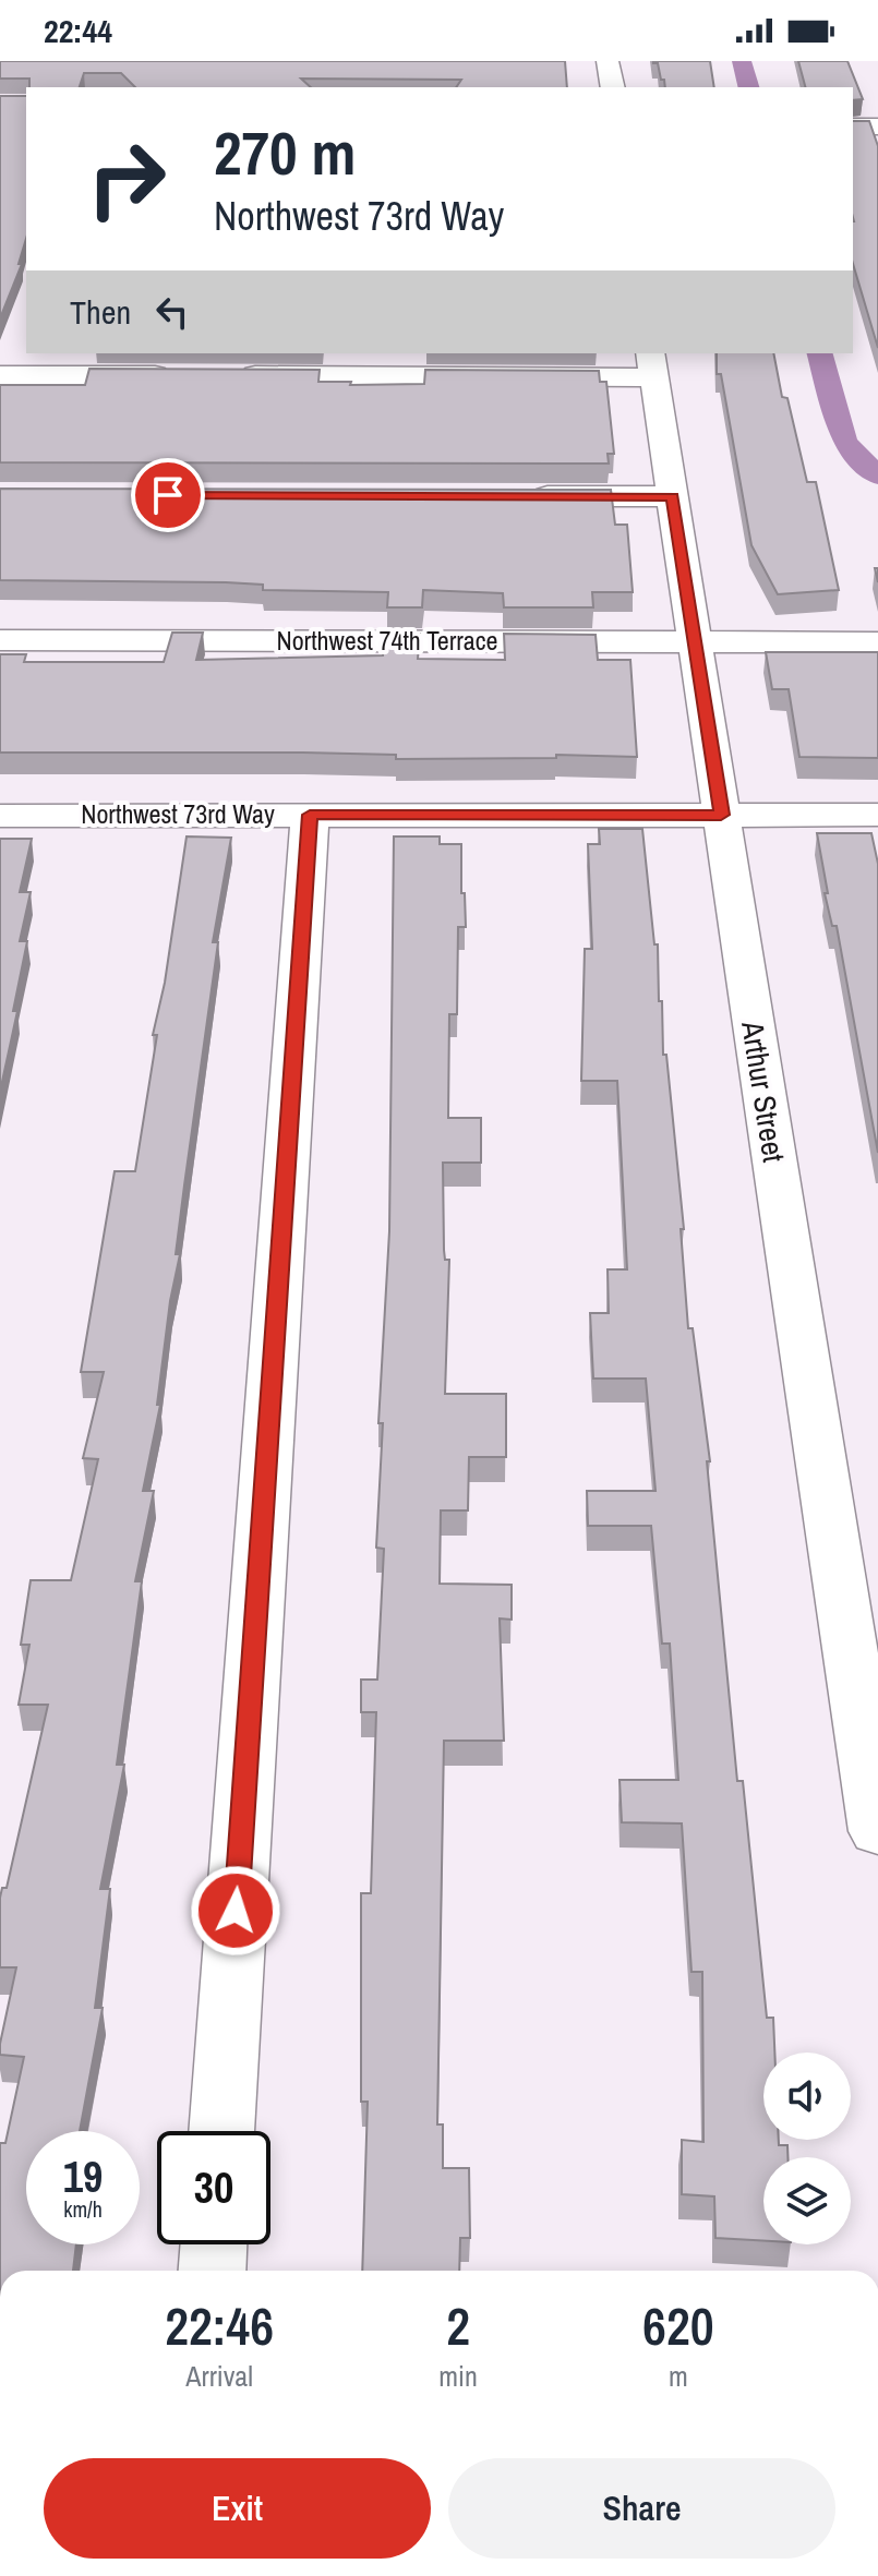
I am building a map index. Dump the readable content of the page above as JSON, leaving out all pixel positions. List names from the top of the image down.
{
  "streets": {
    "street": ["Northwest 74th Terrace", "Northwest 73rd Way", "Arthur Street"]
  },
  "crossings": [
    ["Northwest 74th Terrace", "Arthur Street"],
    ["Northwest 73rd Way", "Arthur Street"]
  ],
  "page": {
    "status": "22:44",
    "turn": ["270 m", "Northwest 73rd Way"],
    "then": "Then",
    "speed": "19 km/h",
    "limit": "30",
    "eta": [
      "22:46",
      "Arrival",
      "2",
      "min",
      "620",
      "m"
    ],
    "buttons": ["Exit", "Share"]
  }
}
